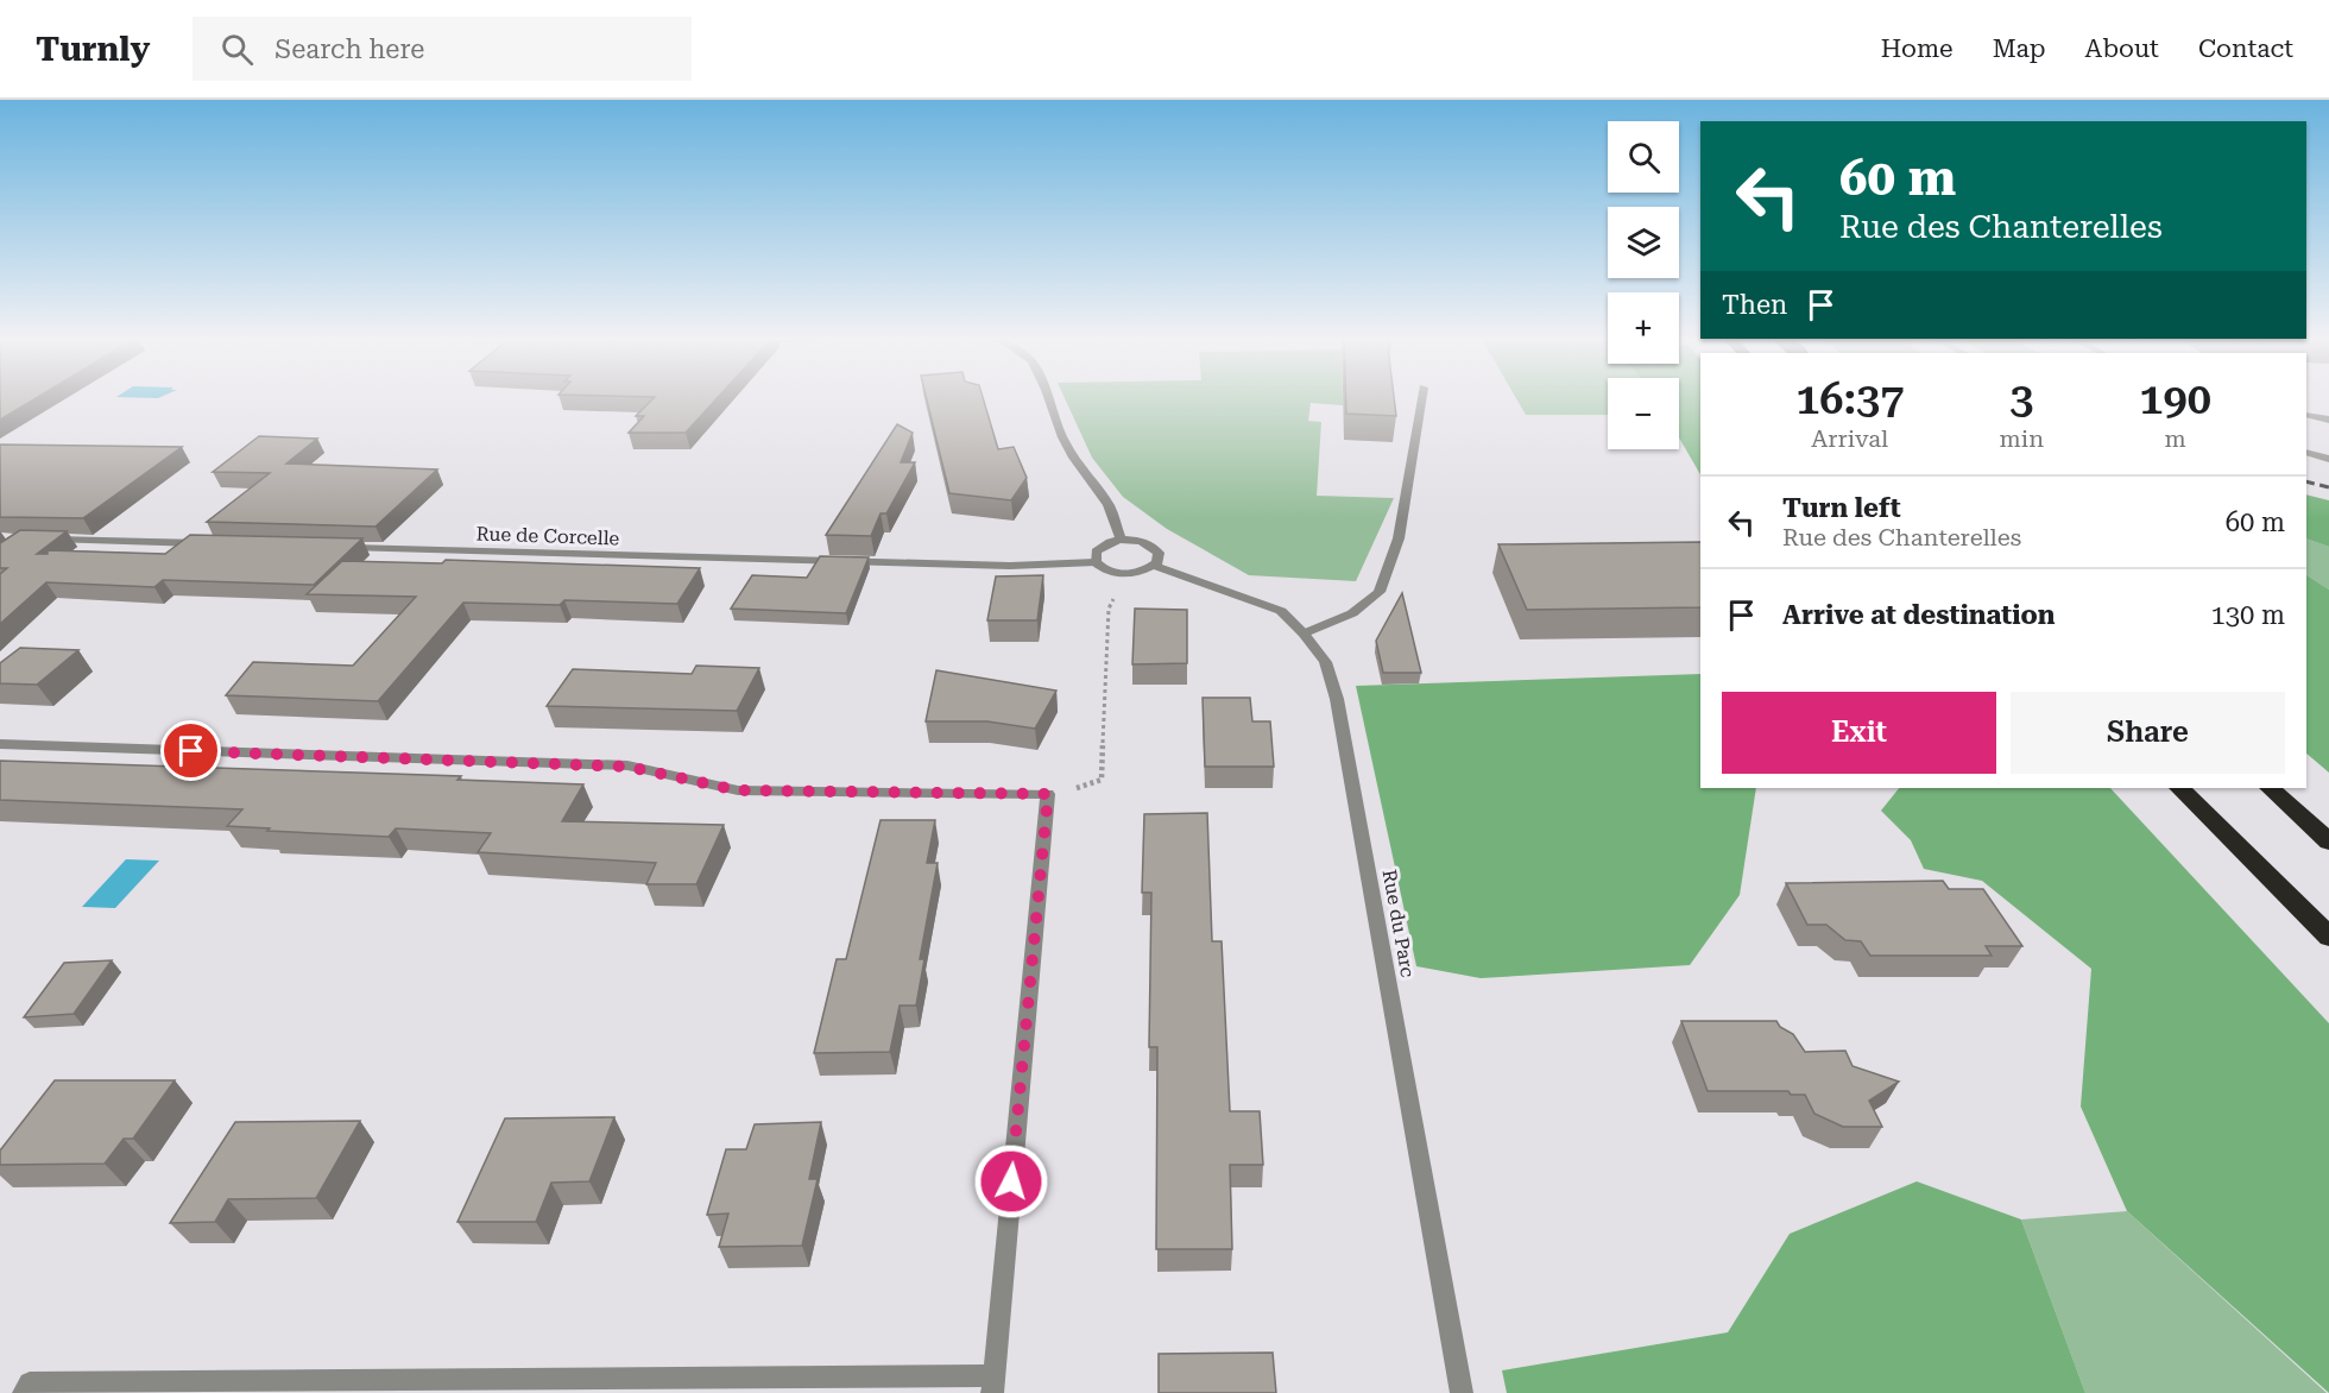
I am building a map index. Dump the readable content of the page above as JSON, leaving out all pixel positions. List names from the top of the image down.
{
  "streets": {
    "street": ["Rue de Corcelle", "Rue du Parc"]
  },
  "page": {
    "header": "Turnly",
    "search": "Search here",
    "nav": [
      "Home",
      "Map",
      "About",
      "Contact"
    ],
    "map_buttons": ["+", "−"],
    "turn": ["60 m", "Rue des Chanterelles"],
    "then": "Then",
    "eta": [
      "16:37",
      "Arrival",
      "3",
      "min",
      "190",
      "m"
    ],
    "list": [
      {
        "name": "Turn left",
        "note": "Rue des Chanterelles",
        "value": "60 m"
      },
      {
        "name": "Arrive at destination",
        "value": "130 m"
      }
    ],
    "buttons": ["Exit", "Share"]
  }
}
